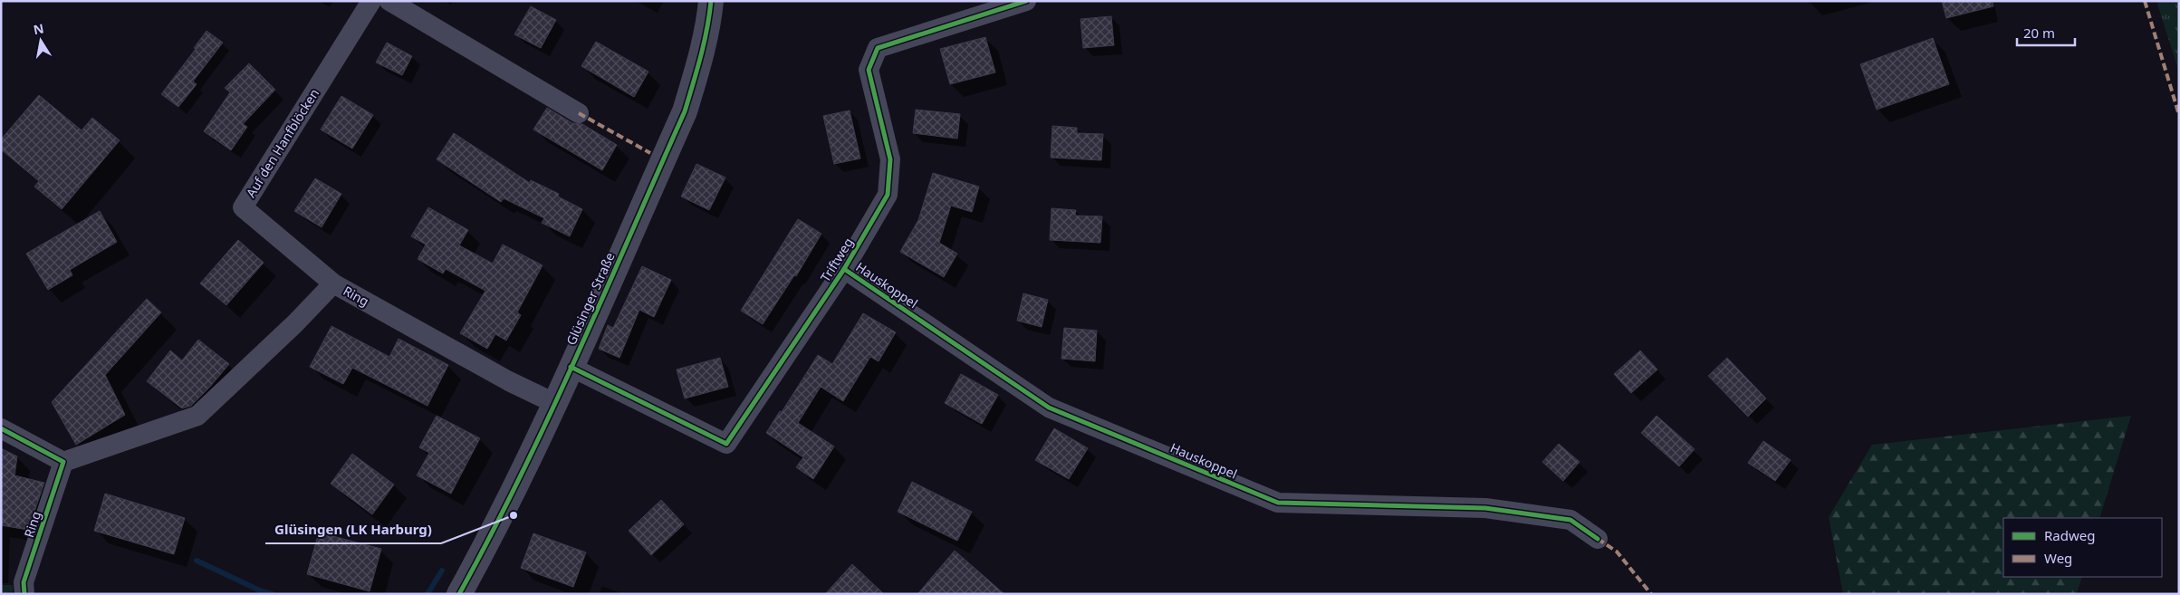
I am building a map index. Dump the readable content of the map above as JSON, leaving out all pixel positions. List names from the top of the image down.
{
  "streets": {
    "street": [
      "Auf den Hanfblöcken",
      "Triftweg",
      "Hauskoppel",
      "Ring",
      "Glüsinger Straße"
    ]
  },
  "crossings": [
    ["Auf den Hanfblöcken", "Ring"],
    ["Triftweg", "Hauskoppel"],
    ["Triftweg", "Glüsinger Straße"],
    ["Ring", "Glüsinger Straße"]
  ],
  "places": ["Glüsingen (LK Harburg)"],
  "legend": ["Radweg", "Weg"],
  "scale_bar": "20 m",
  "north": "top"
}
